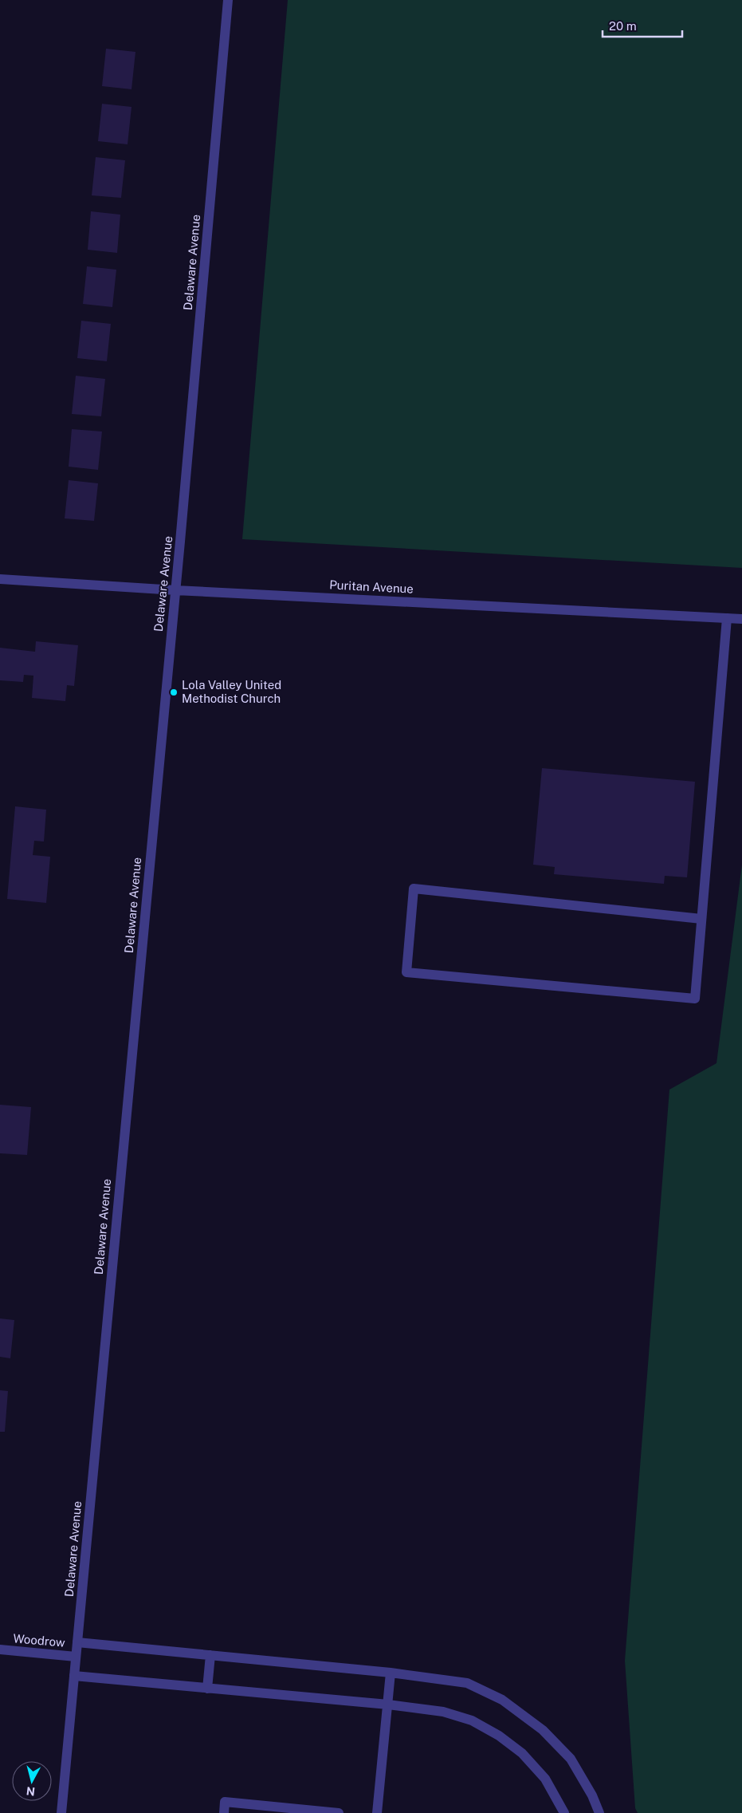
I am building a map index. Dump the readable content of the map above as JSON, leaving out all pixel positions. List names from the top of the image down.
{
  "streets": {
    "street": ["Delaware Avenue", "Puritan Avenue", "Woodrow"]
  },
  "crossings": [
    ["Delaware Avenue", "Puritan Avenue"],
    ["Delaware Avenue", "Woodrow"]
  ],
  "places": ["Lola Valley United Methodist Church"],
  "scale_bar": "20 m",
  "north": "bottom"
}
